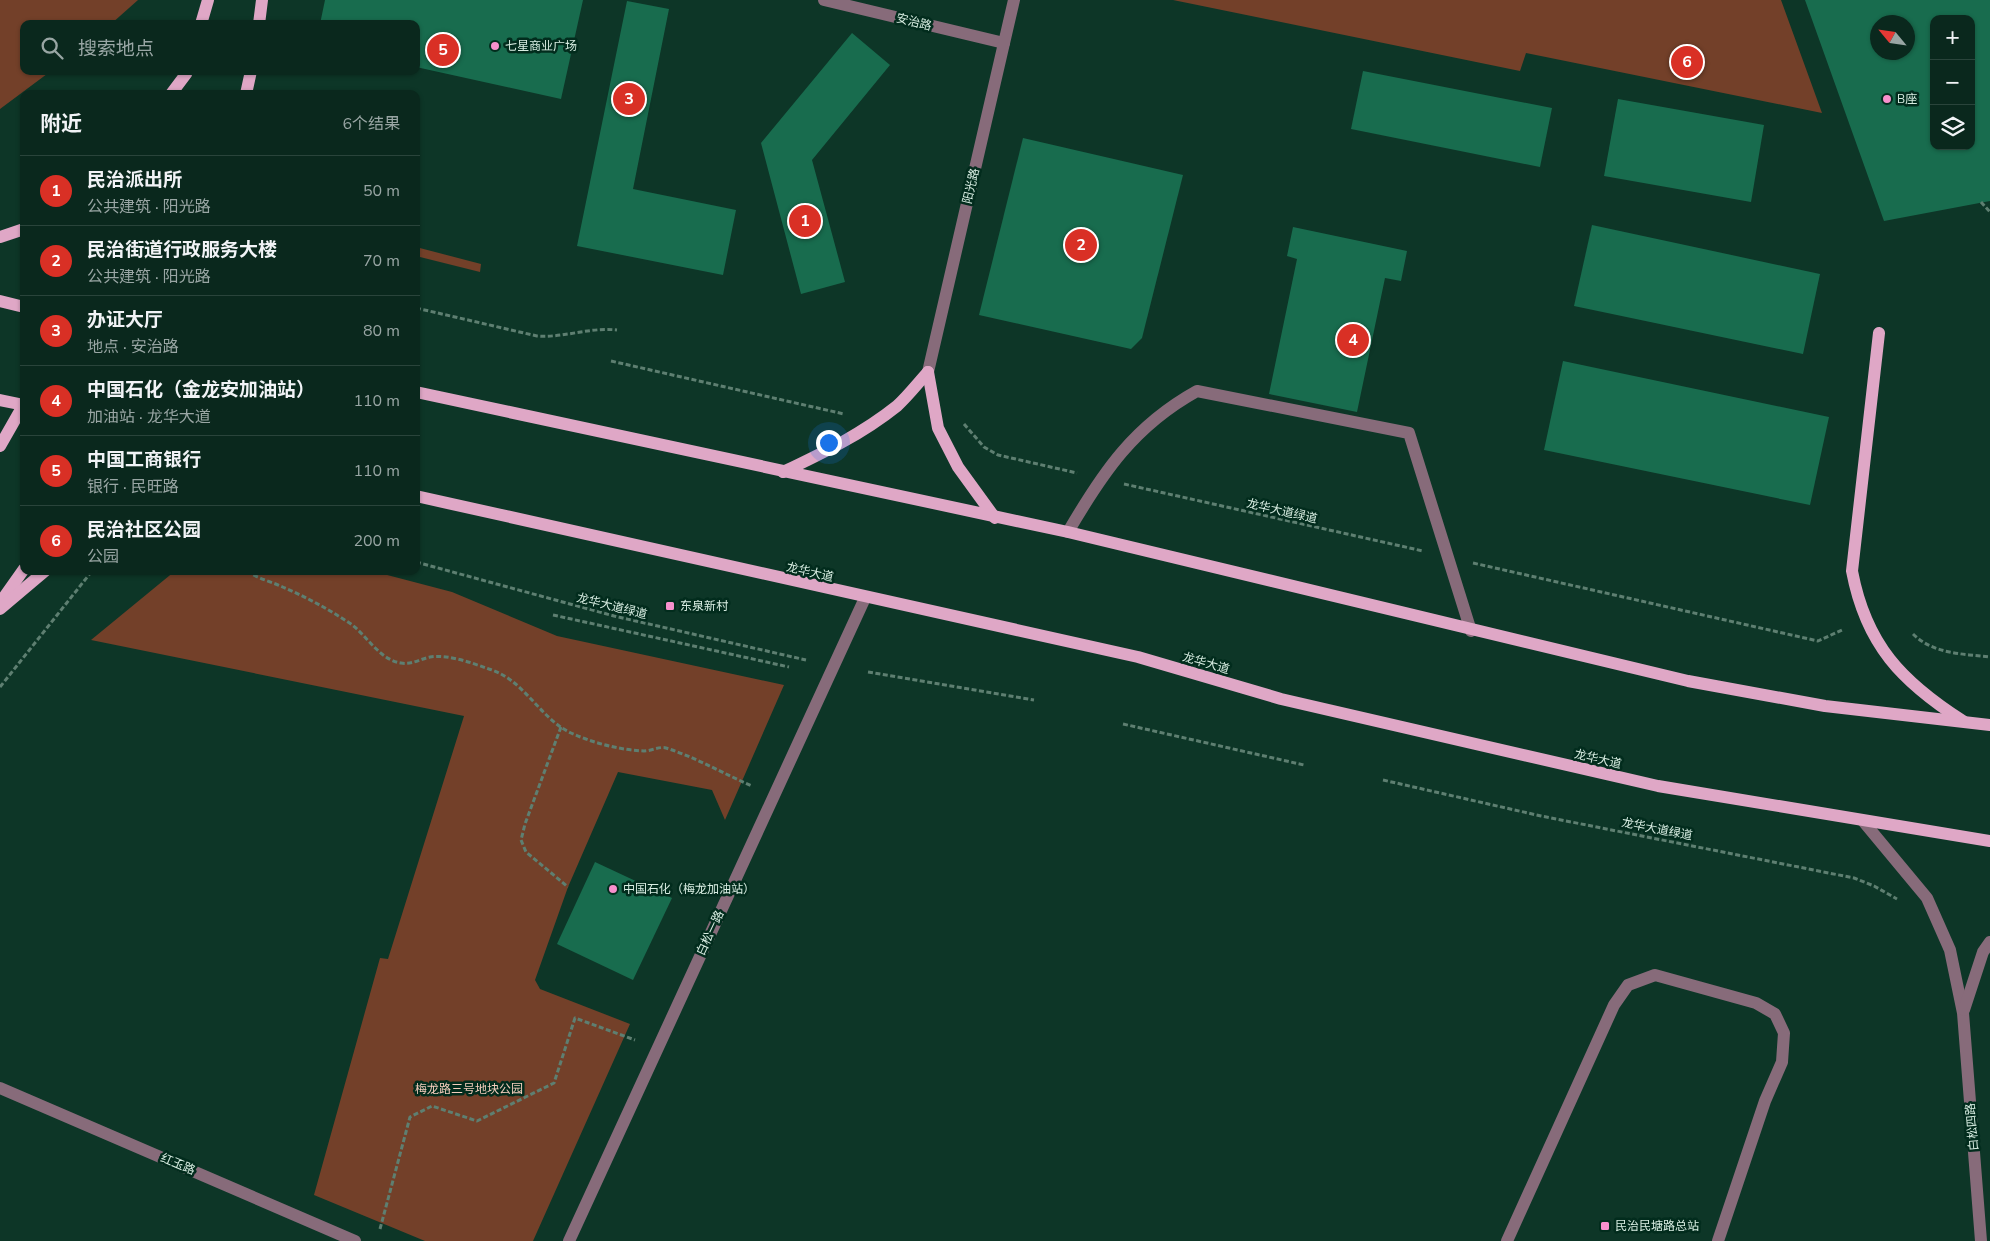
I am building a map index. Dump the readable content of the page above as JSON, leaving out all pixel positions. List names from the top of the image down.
{
  "streets": {
    "main road": ["龙华大道"],
    "street": [
      "安治路",
      "阳光路",
      "白松一路",
      "白松四路",
      "红玉路"
    ],
    "path": ["龙华大道绿道"]
  },
  "crossings": [
    ["安治路", "阳光路"],
    ["龙华大道", "白松一路"],
    ["龙华大道", "白松四路"]
  ],
  "parks": ["梅龙路三号地块公园"],
  "places": {
    "other": ["七星商业广场", "B座", "中国石化（梅龙加油站）"],
    "transit": ["东泉新村", "民治民塘路总站"]
  },
  "north": "top left",
  "page": {
    "map_buttons": ["+", "−"],
    "search": "搜索地点",
    "pins": [
      "5",
      "6",
      "3",
      "1",
      "2",
      "4"
    ],
    "heading": ["附近", "6个结果"],
    "list": [
      {
        "mark": "1",
        "name": "民治派出所",
        "note": "公共建筑 · 阳光路",
        "value": "50 m"
      },
      {
        "mark": "2",
        "name": "民治街道行政服务大楼",
        "note": "公共建筑 · 阳光路",
        "value": "70 m"
      },
      {
        "mark": "3",
        "name": "办证大厅",
        "note": "地点 · 安治路",
        "value": "80 m"
      },
      {
        "mark": "4",
        "name": "中国石化（金龙安加油站）",
        "note": "加油站 · 龙华大道",
        "value": "110 m"
      },
      {
        "mark": "5",
        "name": "中国工商银行",
        "note": "银行 · 民旺路",
        "value": "110 m"
      },
      {
        "mark": "6",
        "name": "民治社区公园",
        "note": "公园",
        "value": "200 m"
      }
    ]
  }
}
